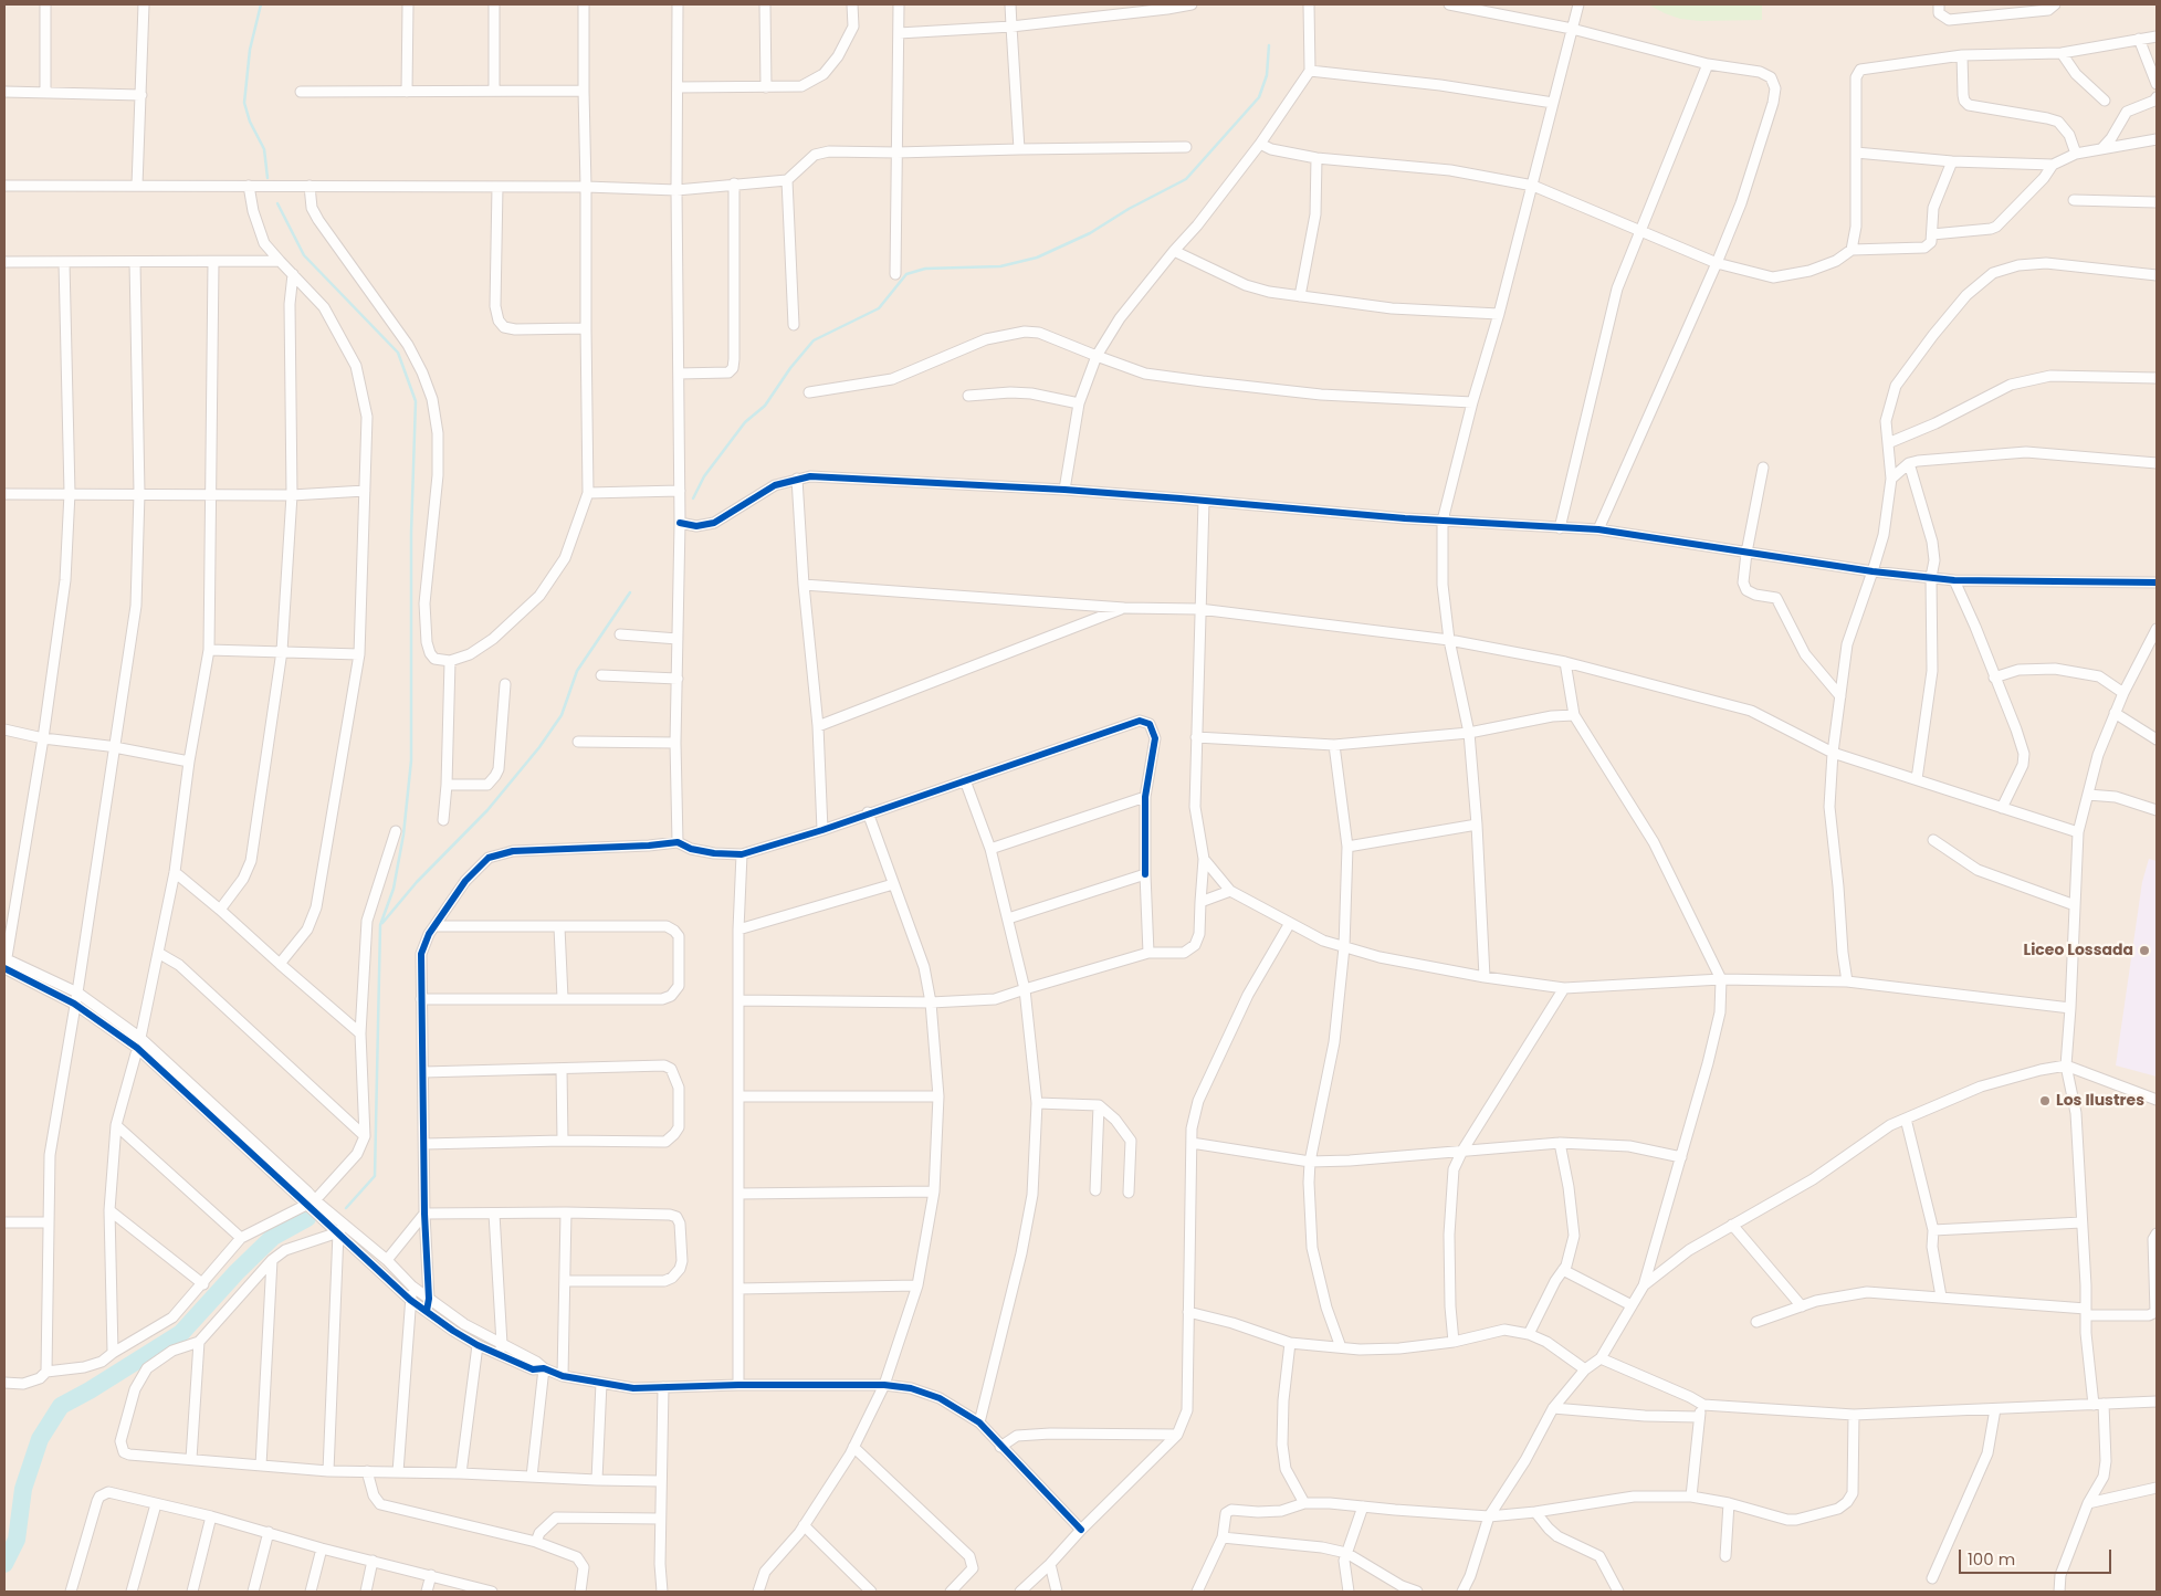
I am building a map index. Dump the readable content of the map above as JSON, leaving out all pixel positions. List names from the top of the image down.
{
  "places": ["Liceo Lossada", "Los Ilustres"],
  "scale_bar": "100 m"
}
